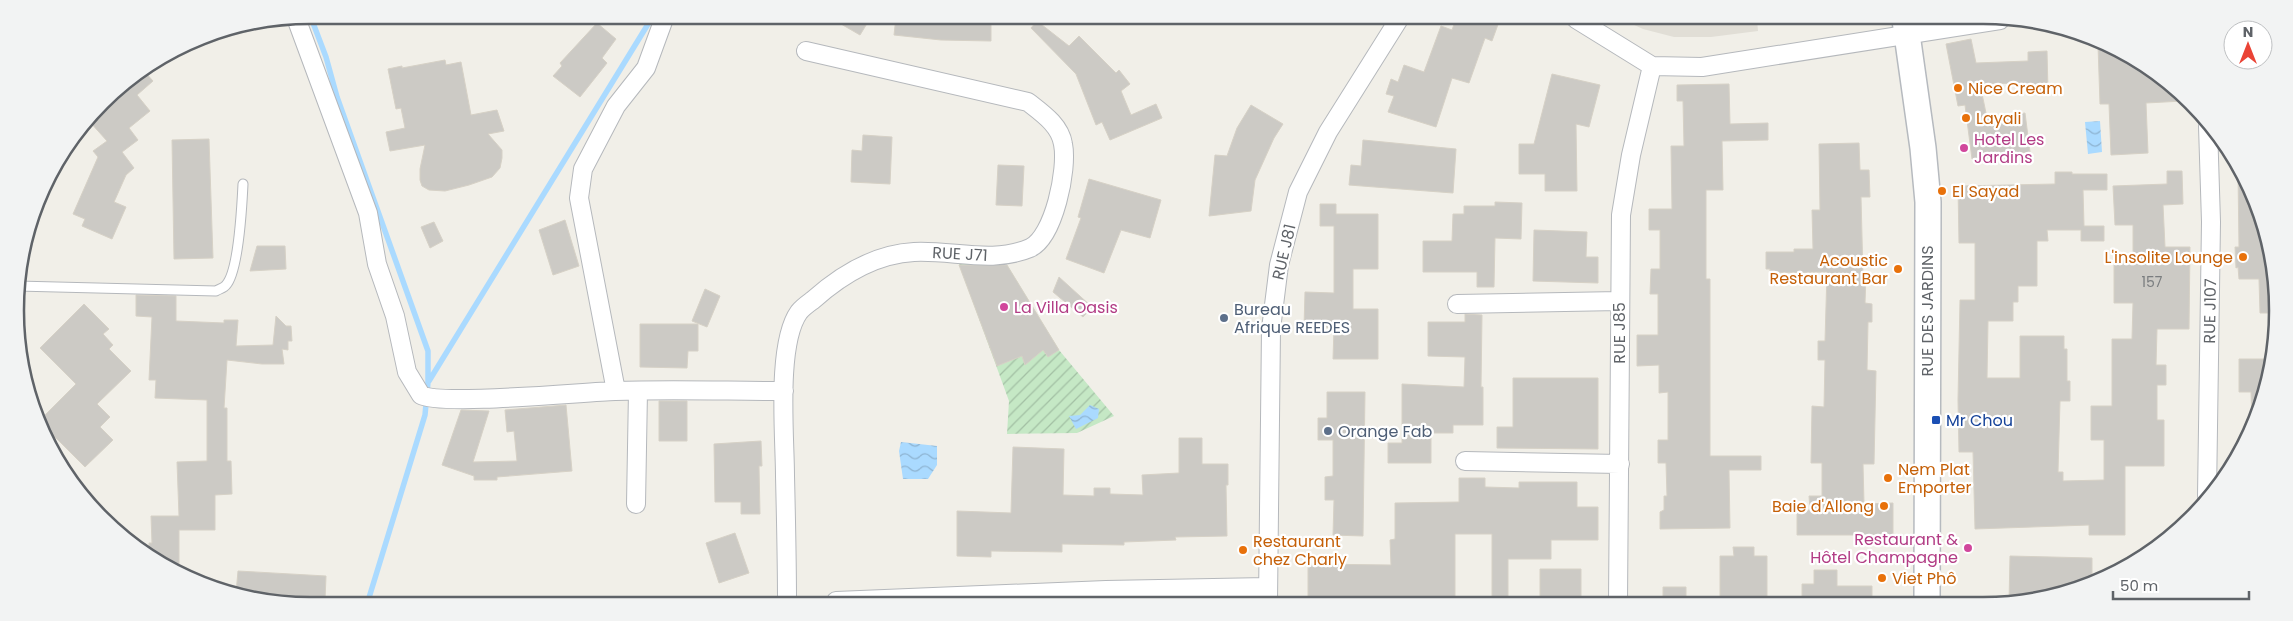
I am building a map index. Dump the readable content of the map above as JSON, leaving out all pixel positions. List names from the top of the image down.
{
  "streets": {
    "main road": ["RUE DES JARDINS"],
    "street": [
      "RUE J81",
      "RUE J71",
      "RUE J107",
      "RUE J85"
    ]
  },
  "places": {
    "other": [
      "Nice Cream",
      "Layali",
      "Hotel Les Jardins",
      "El Sayad",
      "L'insolite Lounge",
      "Acoustic Restaurant Bar",
      "La Villa Oasis",
      "Bureau Afrique REEDES",
      "Orange Fab",
      "Nem Plat Emporter",
      "Baie d'Allong",
      "Restaurant & Hôtel Champagne",
      "Restaurant chez Charly",
      "Viet Phô"
    ],
    "transit": ["Mr Chou"]
  },
  "house_numbers": ["157"],
  "scale_bar": "50 m",
  "north": "top"
}
